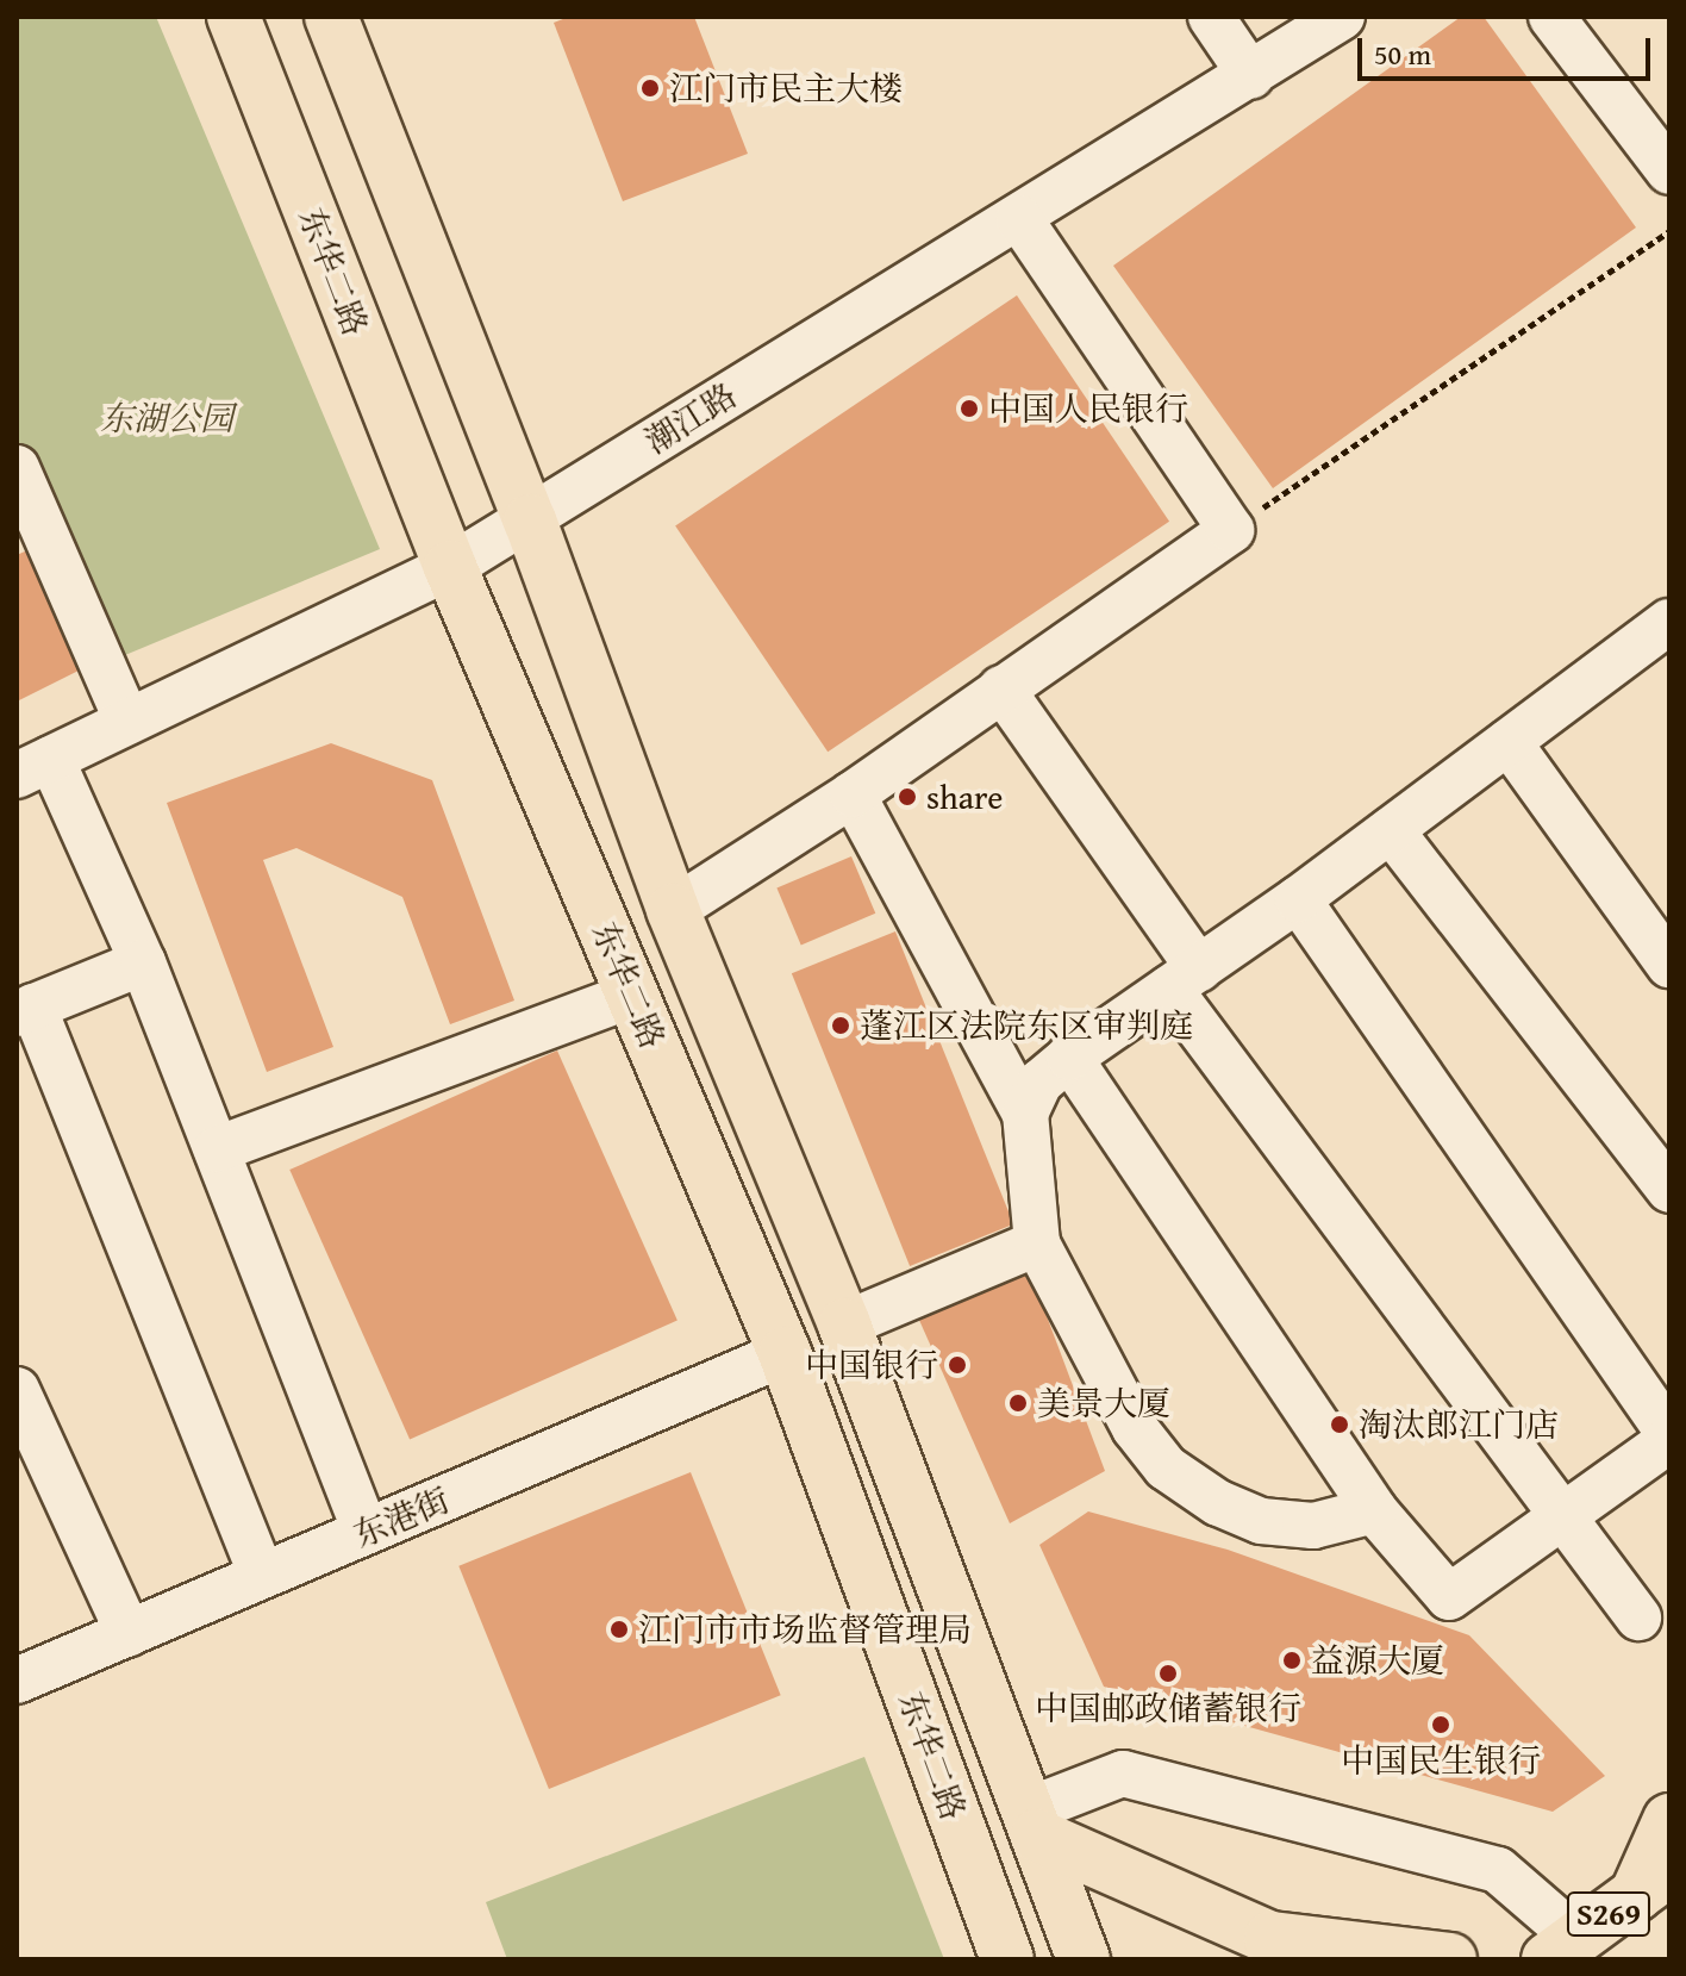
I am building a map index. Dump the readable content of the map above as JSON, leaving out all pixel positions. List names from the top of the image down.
{
  "streets": {
    "main road": ["东华二路", "S269"],
    "street": ["潮江路", "东港街"]
  },
  "crossings": [
    ["东华二路", "潮江路"],
    ["东华二路", "东港街"]
  ],
  "parks": ["东湖公园"],
  "places": [
    "江门市民主大楼",
    "中国人民银行",
    "share",
    "蓬江区法院东区审判庭",
    "中国银行",
    "美景大厦",
    "淘汰郎江门店",
    "江门市市场监督管理局",
    "益源大厦",
    "中国邮政储蓄银行",
    "中国民生银行"
  ],
  "scale_bar": "50 m"
}
